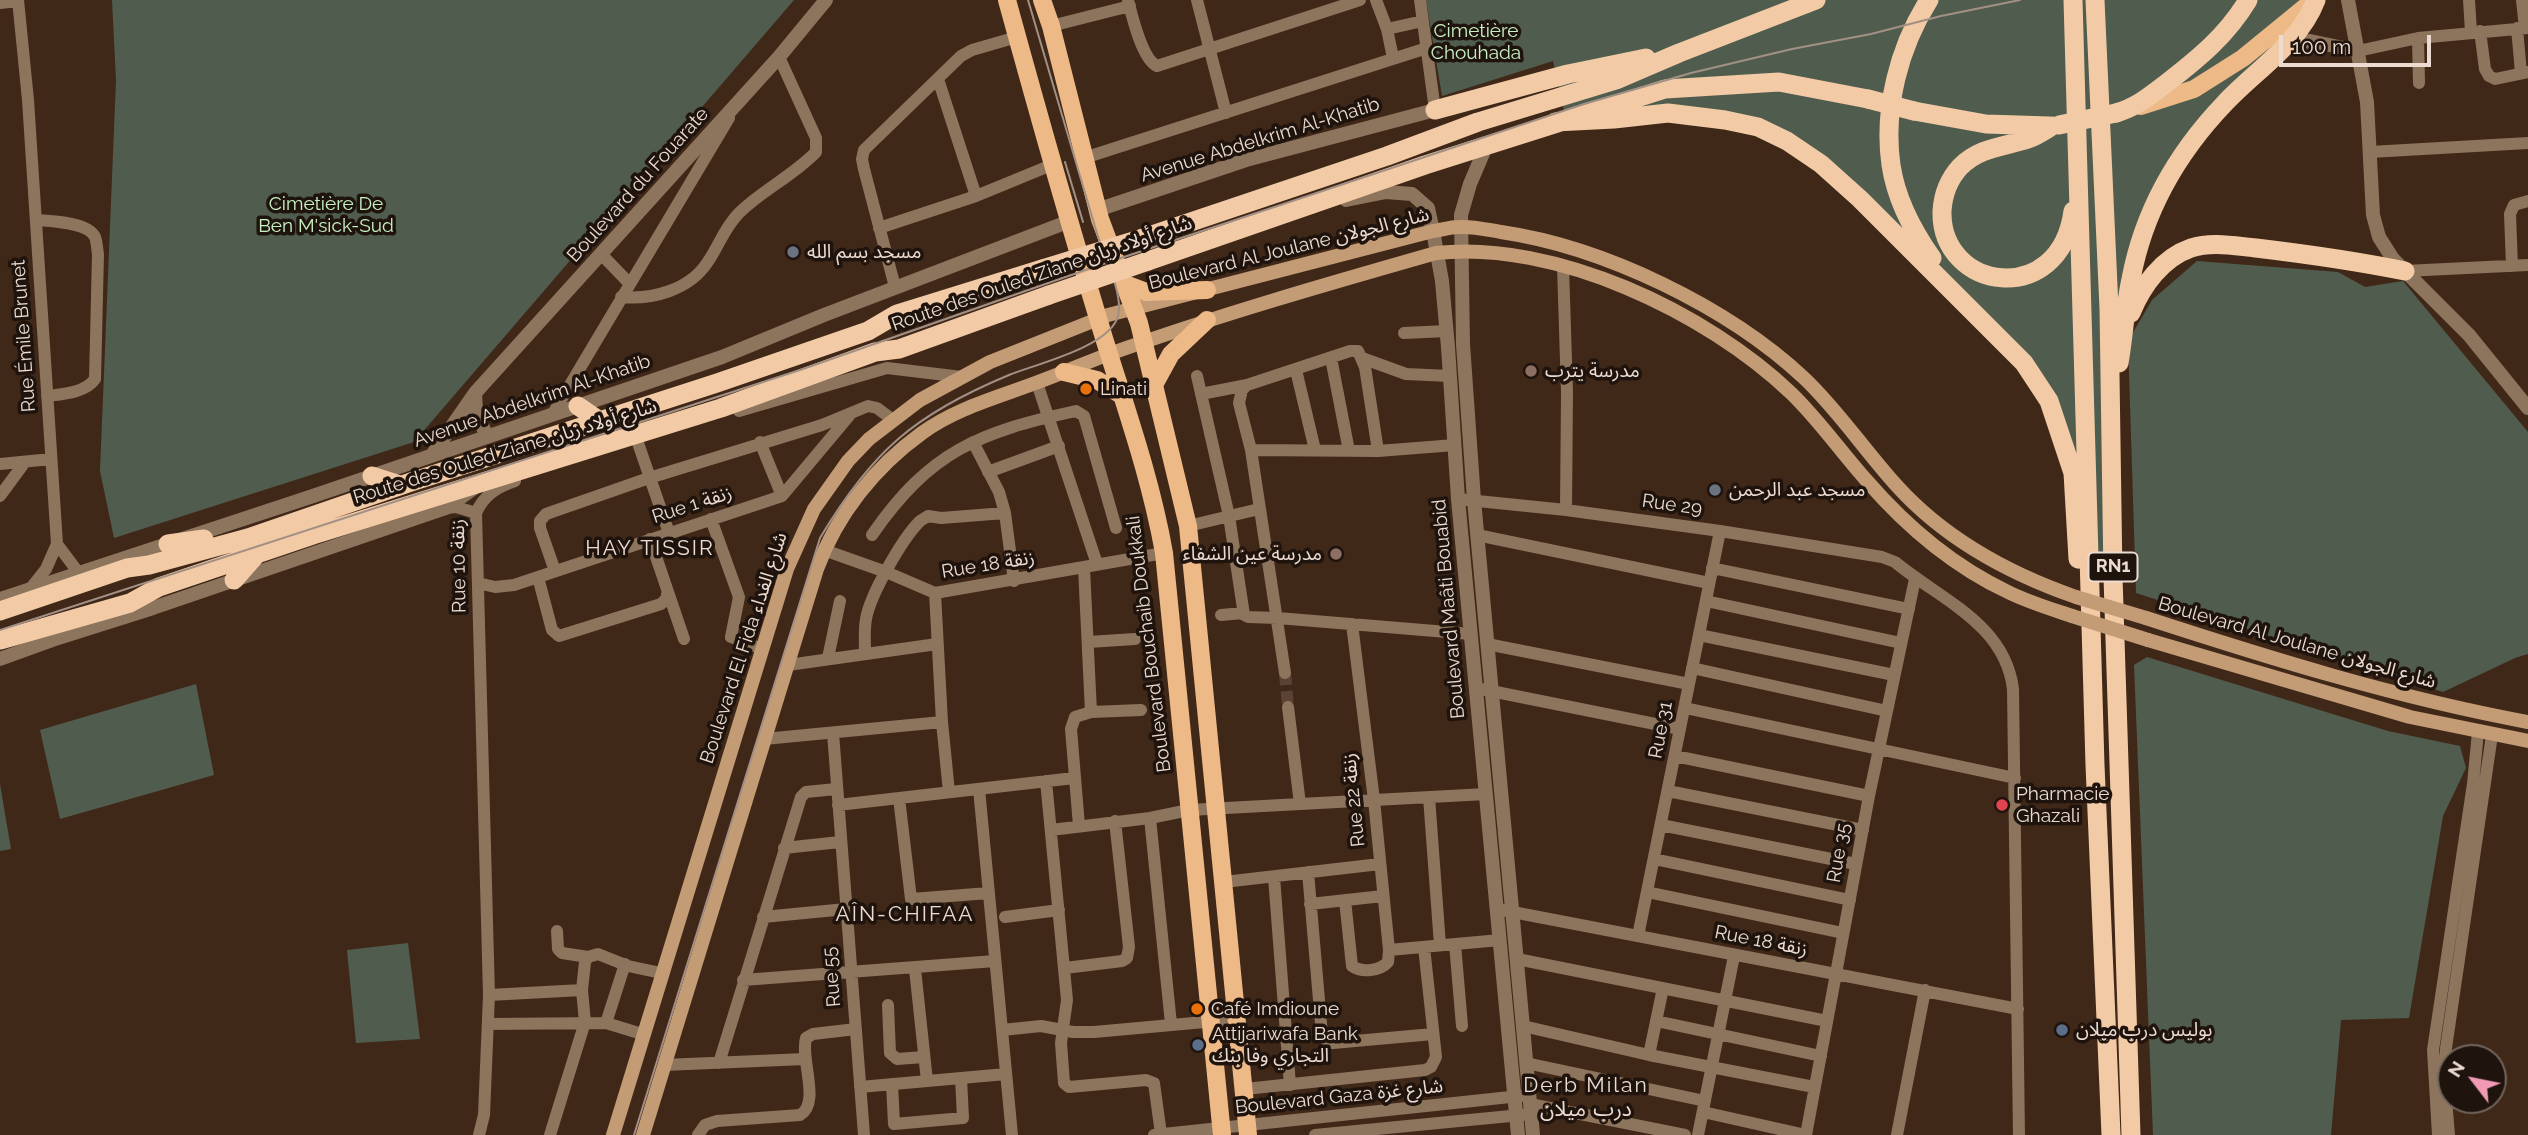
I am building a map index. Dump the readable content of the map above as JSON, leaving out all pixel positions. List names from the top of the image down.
{
  "streets": {
    "highway": ["Route des Ouled Ziane شارع أولاد زيان", "RN1"],
    "main road": ["Boulevard Al Joulane شارع الجولان", "Boulevard Bouchaib Doukkali", "Boulevard El Fida شارع الفداء"],
    "street": [
      "Avenue Abdelkrim Al-Khatib",
      "Boulevard du Fouarate",
      "Rue Émile Brunet",
      "Rue 1 زنقة",
      "Rue 29",
      "Rue 18 زنقة",
      "Rue 10 زنقة",
      "Boulevard Maâti Bouabid",
      "Rue 31",
      "Rue 22 زنقة",
      "Rue 35",
      "Rue 55",
      "Boulevard Gaza شارع غزة"
    ]
  },
  "crossings": [
    ["Avenue Abdelkrim Al-Khatib", "Boulevard du Fouarate"],
    ["Avenue Abdelkrim Al-Khatib", "Boulevard Bouchaib Doukkali"],
    ["Boulevard Al Joulane شارع الجولان", "Boulevard Maâti Bouabid"],
    ["Boulevard Al Joulane شارع الجولان", "Boulevard Bouchaib Doukkali"],
    ["Boulevard Al Joulane شارع الجولان", "Boulevard El Fida شارع الفداء"],
    ["Route des Ouled Ziane شارع أولاد زيان", "Boulevard Maâti Bouabid"],
    ["Rue 1 زنقة", "Rue 10 زنقة"],
    ["Rue 29", "Rue 18 زنقة"],
    ["Rue 29", "Boulevard Maâti Bouabid"],
    ["Rue 29", "Rue 31"],
    ["Rue 29", "Rue 35"],
    ["Rue 18 زنقة", "Boulevard Maâti Bouabid"],
    ["Rue 18 زنقة", "Boulevard Bouchaib Doukkali"],
    ["Rue 18 زنقة", "Rue 31"],
    ["Rue 18 زنقة", "Rue 35"],
    ["Rue 10 زنقة", "Boulevard El Fida شارع الفداء"],
    ["Boulevard Maâti Bouabid", "Boulevard Gaza شارع غزة"],
    ["Boulevard Bouchaib Doukkali", "Boulevard El Fida شارع الفداء"],
    ["Boulevard Bouchaib Doukkali", "Boulevard Gaza شارع غزة"]
  ],
  "districts": ["HAY TISSIR", "AÎN-CHIFAA", "Derb Milan درب ميلان"],
  "parks": ["Cimetière Chouhada", "Cimetière De Ben M'sick-Sud"],
  "places": [
    "مسجد بسم الله",
    "مدرسة يترب",
    "Linati",
    "مسجد عبد الرحمن",
    "مدرسة عين الشفاء",
    "Pharmacie Ghazali",
    "Café Imdioune",
    "بوليس درب ميلان",
    "Attijariwafa Bank التجاري وفا بنك"
  ],
  "scale_bar": "100 m",
  "north": "top left"
}
